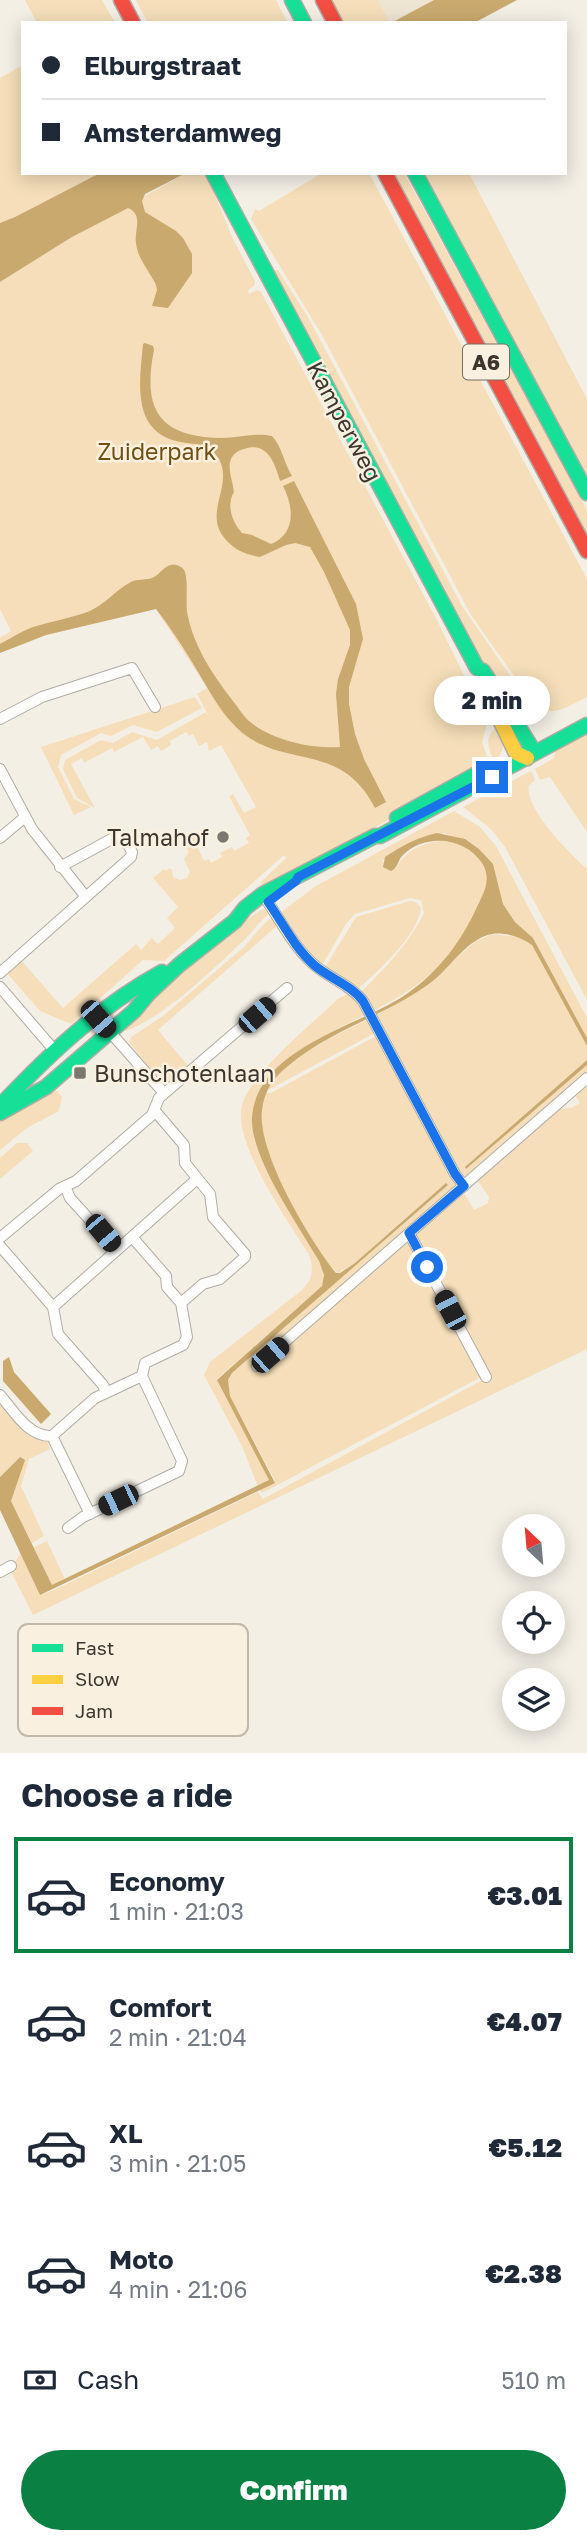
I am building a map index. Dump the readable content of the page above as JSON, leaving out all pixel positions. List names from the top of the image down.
{
  "streets": {
    "main road": ["A6", "Kamperweg"]
  },
  "parks": ["Zuiderpark"],
  "places": {
    "other": ["Talmahof"],
    "transit": ["Bunschotenlaan"]
  },
  "legend": ["Fast", "Slow", "Jam"],
  "north": "top left",
  "page": {
    "banner": ["Elburgstraat", "Amsterdamweg"],
    "bubble": "2 min",
    "heading": "Choose a ride",
    "list": [
      {
        "name": "Economy",
        "note": "1 min · 21:03",
        "value": "€3.01"
      },
      {
        "name": "Comfort",
        "note": "2 min · 21:04",
        "value": "€4.07"
      },
      {
        "name": "XL",
        "note": "3 min · 21:05",
        "value": "€5.12"
      },
      {
        "name": "Moto",
        "note": "4 min · 21:06",
        "value": "€2.38"
      }
    ],
    "pay": ["Cash", "510 m"],
    "buttons": "Confirm"
  }
}
